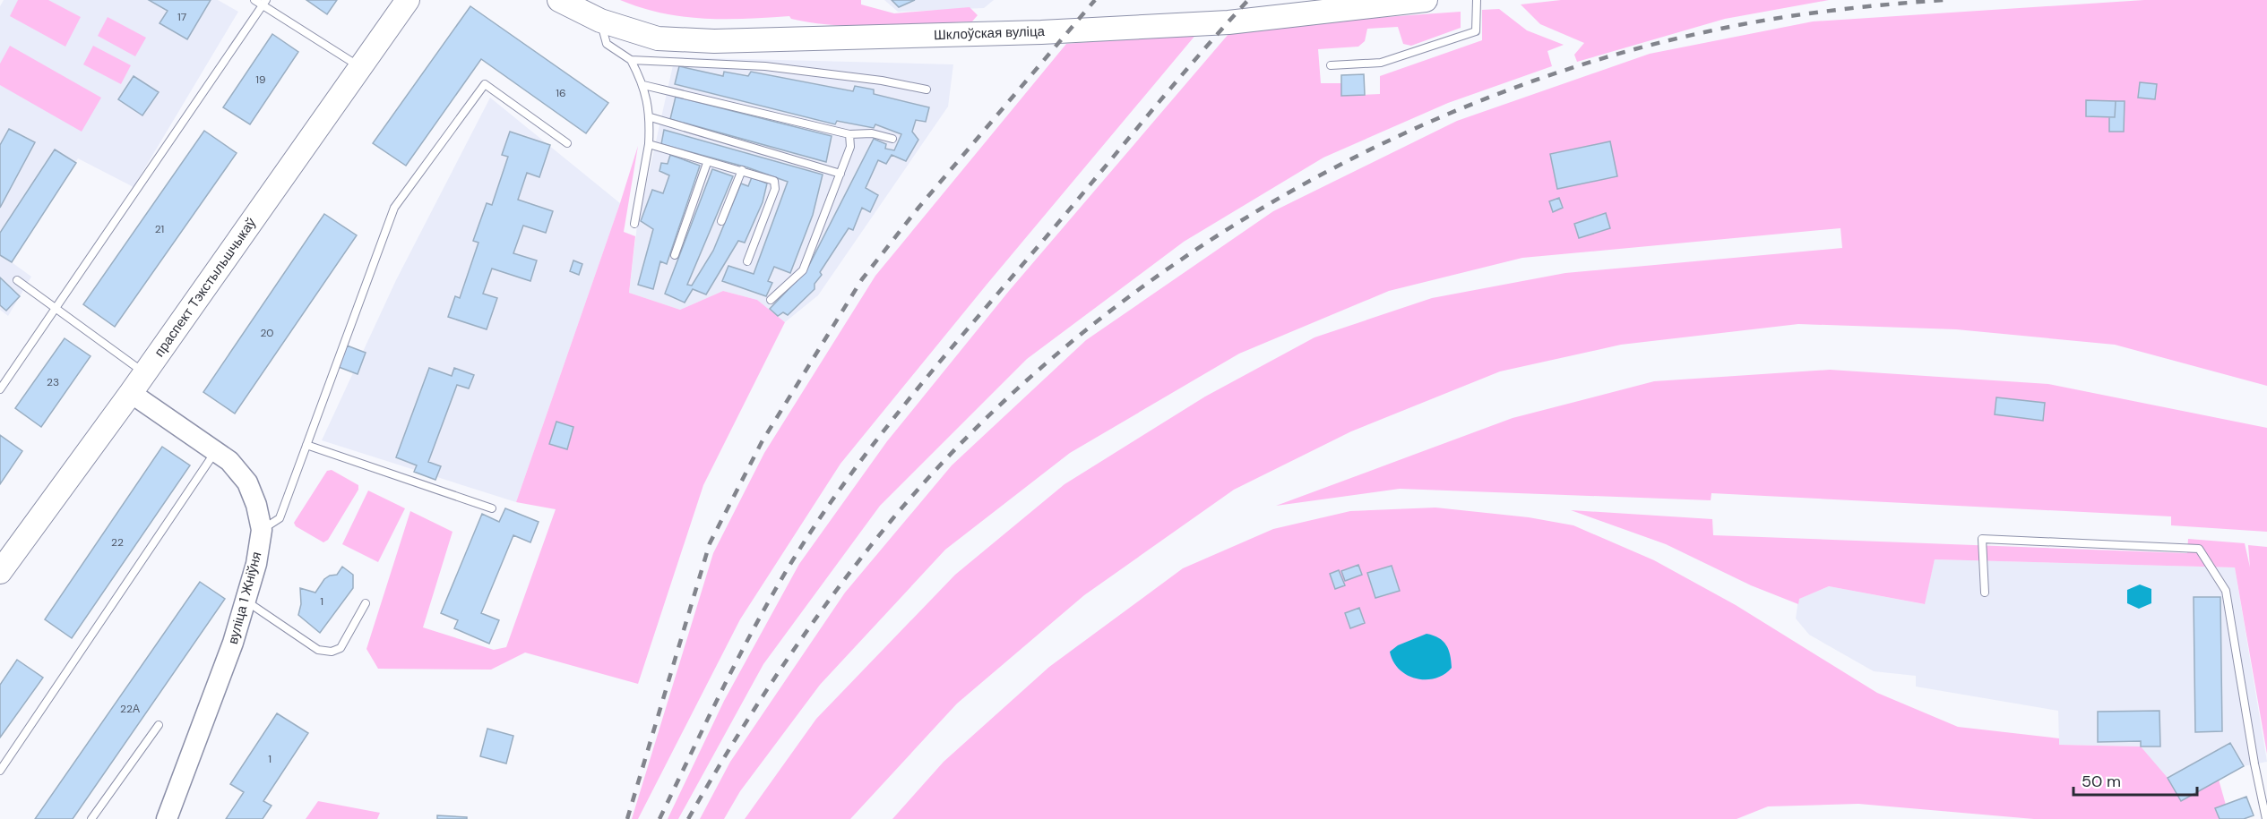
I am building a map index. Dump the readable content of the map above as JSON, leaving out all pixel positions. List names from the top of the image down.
{
  "streets": {
    "main road": ["Шклоўская вуліца", "праспект Тэкстыльшчыкаў", "вуліца 1 Жніўня"]
  },
  "crossings": [
    ["праспект Тэкстыльшчыкаў", "вуліца 1 Жніўня"]
  ],
  "house_numbers": [
    "17",
    "19",
    "16",
    "21",
    "20",
    "23",
    "22",
    "1",
    "22А",
    "1"
  ],
  "scale_bar": "50 m"
}
